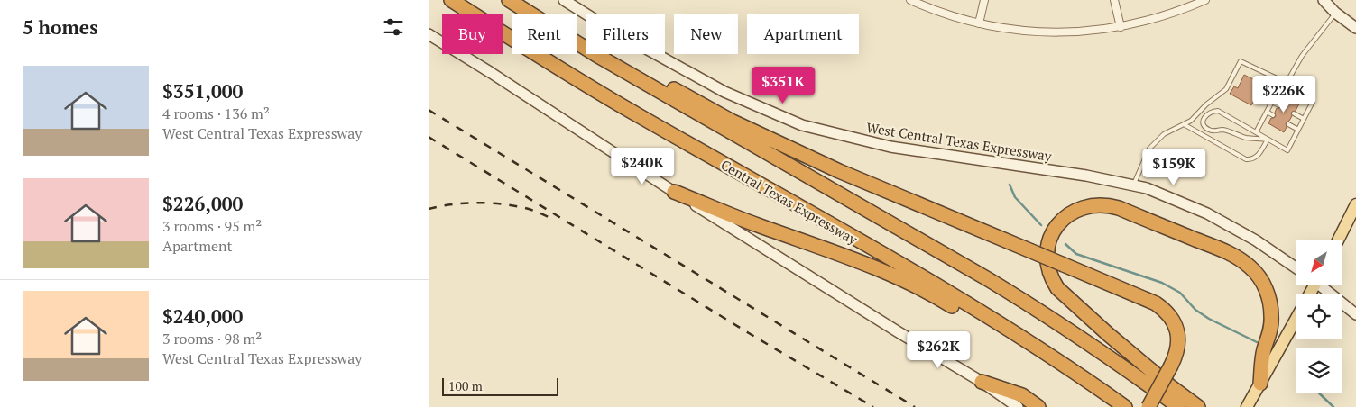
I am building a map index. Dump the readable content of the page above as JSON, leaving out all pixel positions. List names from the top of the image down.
{
  "streets": {
    "highway": ["Central Texas Expressway"],
    "main road": ["West Central Texas Expressway"]
  },
  "scale_bar": "100 m",
  "north": "bottom left",
  "page": {
    "heading": "5 homes",
    "chip": [
      "Buy",
      "Rent",
      "Filters",
      "New",
      "Apartment"
    ],
    "list": [
      {
        "name": "$351,000",
        "note": "4 rooms · 136 m² · West Central Texas Expressway"
      },
      {
        "name": "$226,000",
        "note": "3 rooms · 95 m² · Apartment"
      },
      {
        "name": "$240,000",
        "note": "3 rooms · 98 m² · West Central Texas Expressway"
      }
    ],
    "price": [
      "$351K",
      "$226K",
      "$240K",
      "$159K",
      "$262K"
    ],
    "scale": "100 m"
  }
}
